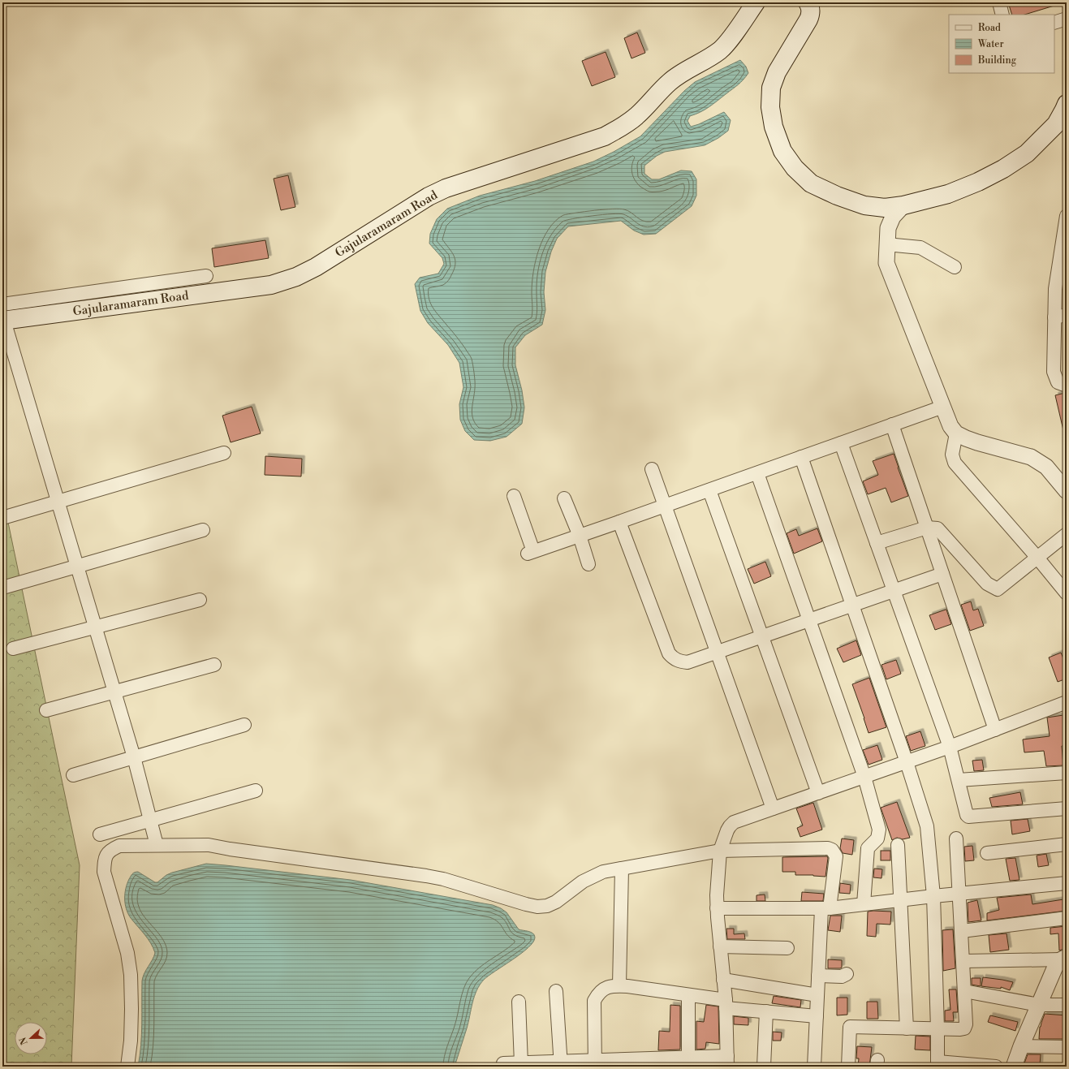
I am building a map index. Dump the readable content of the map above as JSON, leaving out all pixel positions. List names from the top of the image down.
{
  "streets": {
    "main road": ["Gajularamaram Road"]
  },
  "legend": ["Road", "Water", "Building"],
  "north": "left"
}
